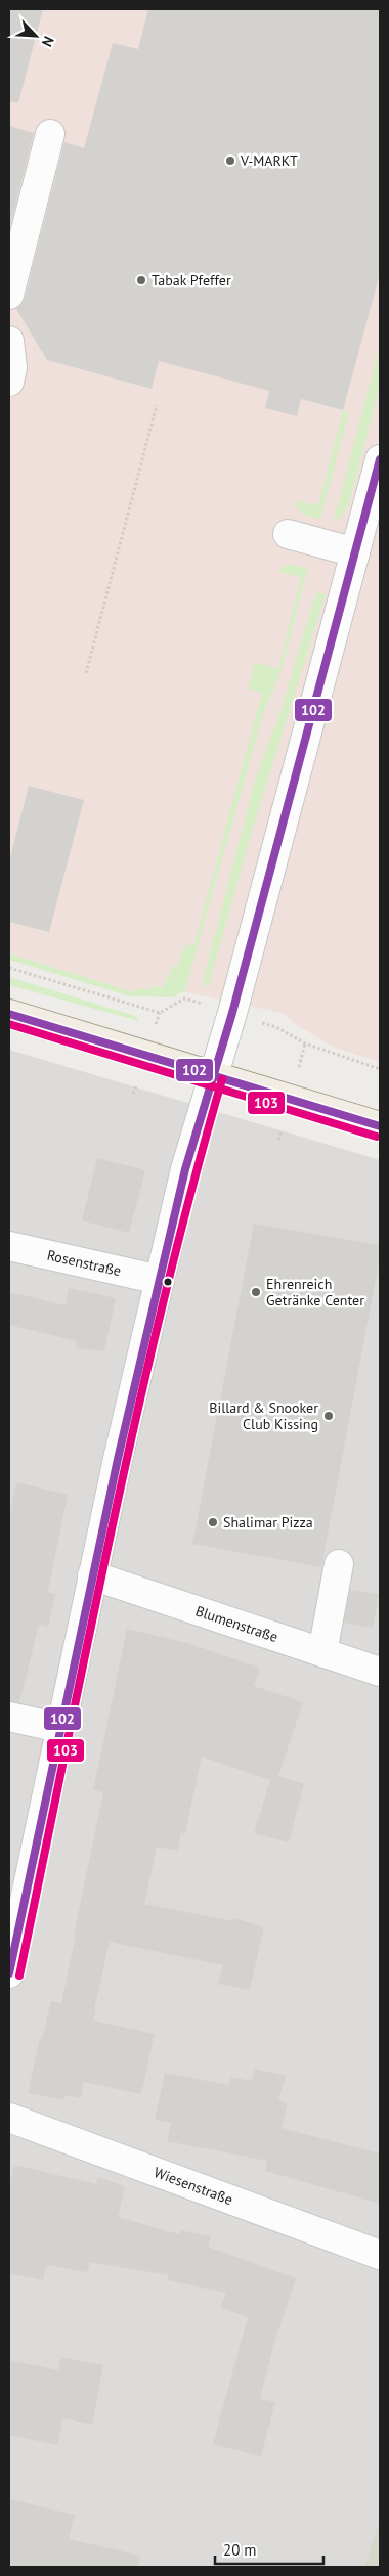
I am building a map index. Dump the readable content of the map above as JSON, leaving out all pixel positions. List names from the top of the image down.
{
  "streets": {
    "street": ["Rosenstraße", "Blumenstraße", "Wiesenstraße"]
  },
  "places": [
    "V-MARKT",
    "Tabak Pfeffer",
    "Ehrenreich Getränke Center",
    "Billard & Snooker Club Kissing",
    "Shalimar Pizza"
  ],
  "lines": ["transit line 102", "transit line 103"],
  "scale_bar": "20 m",
  "north": "bottom right"
}
